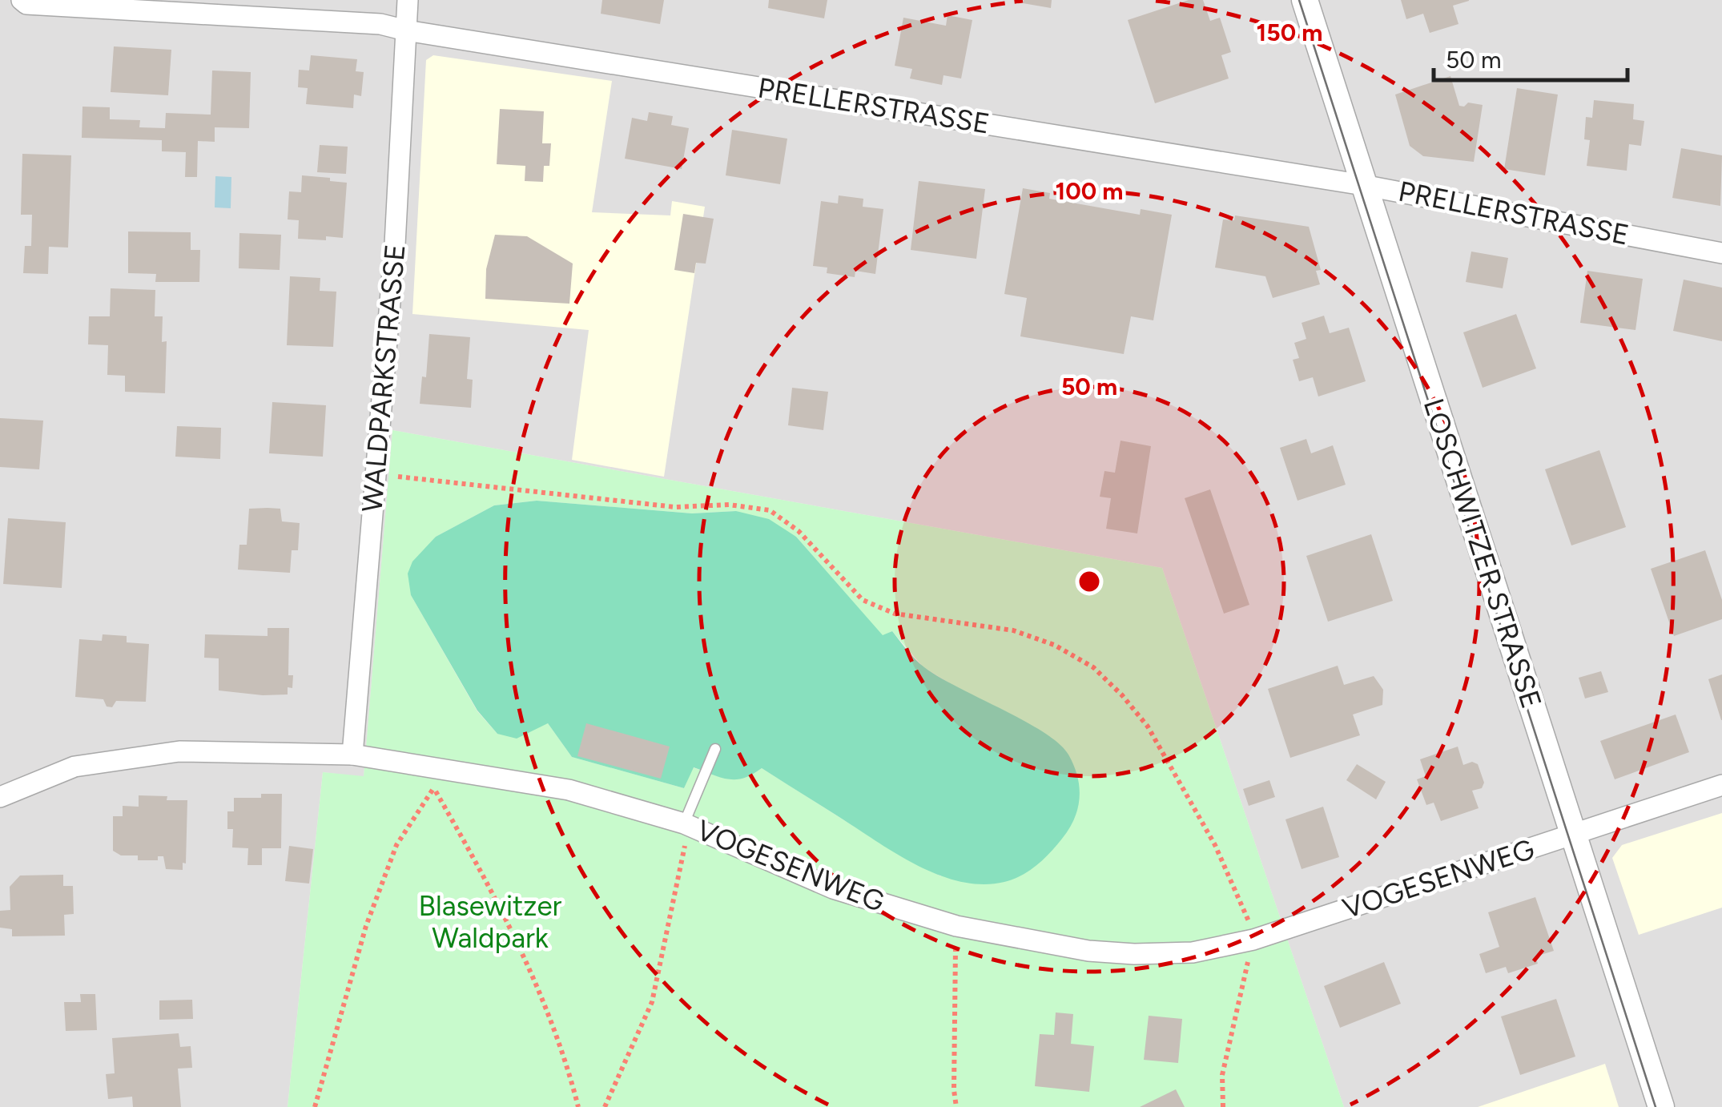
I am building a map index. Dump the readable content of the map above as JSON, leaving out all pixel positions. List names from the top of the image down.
{
  "streets": {
    "street": [
      "PRELLERSTRASSE",
      "WALDPARKSTRASSE",
      "LOSCHWITZER STRASSE",
      "VOGESENWEG"
    ]
  },
  "crossings": [
    ["PRELLERSTRASSE", "WALDPARKSTRASSE"],
    ["PRELLERSTRASSE", "LOSCHWITZER STRASSE"],
    ["WALDPARKSTRASSE", "VOGESENWEG"],
    ["LOSCHWITZER STRASSE", "VOGESENWEG"]
  ],
  "parks": ["Blasewitzer Waldpark"],
  "scale_bar": "50 m",
  "rings": ["150 m", "100 m", "50 m"]
}
